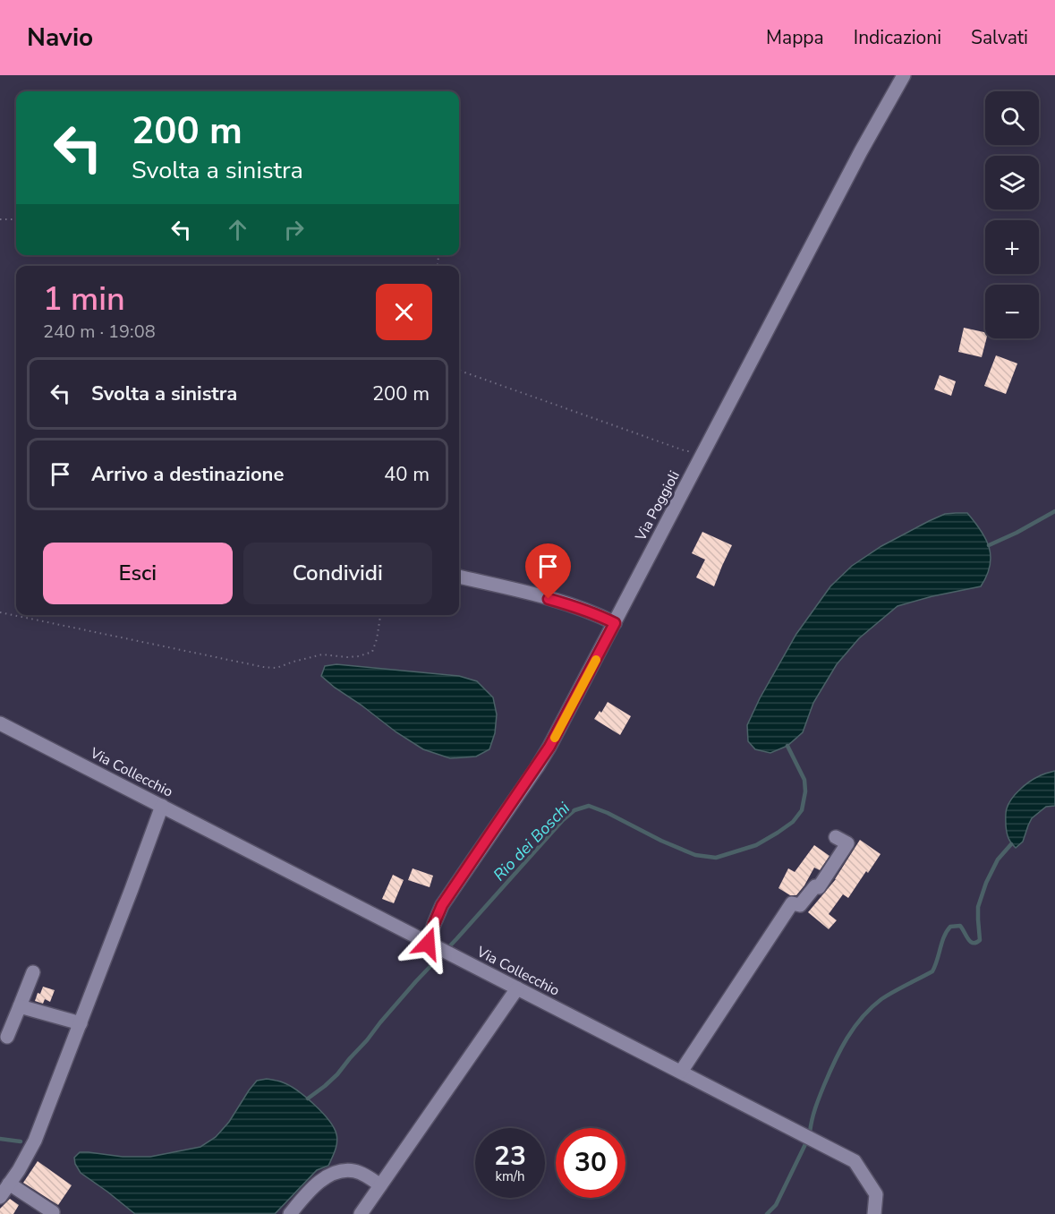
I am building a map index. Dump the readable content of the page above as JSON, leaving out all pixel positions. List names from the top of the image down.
{
  "streets": {
    "street": ["Via Poggioli", "Via Collecchio"]
  },
  "crossings": [
    ["Via Poggioli", "Via Collecchio"]
  ],
  "water": ["Rio dei Boschi"],
  "page": {
    "header": "Navio",
    "nav": ["Mappa", "Indicazioni", "Salvati"],
    "map_buttons": ["+", "−"],
    "turn": ["200 m", "Svolta a sinistra"],
    "heading": ["1 min", "240 m · 19:08"],
    "list": [
      {
        "name": "Svolta a sinistra",
        "value": "200 m"
      },
      {
        "name": "Arrivo a destinazione",
        "value": "40 m"
      }
    ],
    "buttons": ["Esci", "Condividi"],
    "speed": "23 km/h",
    "limit": "30"
  }
}
